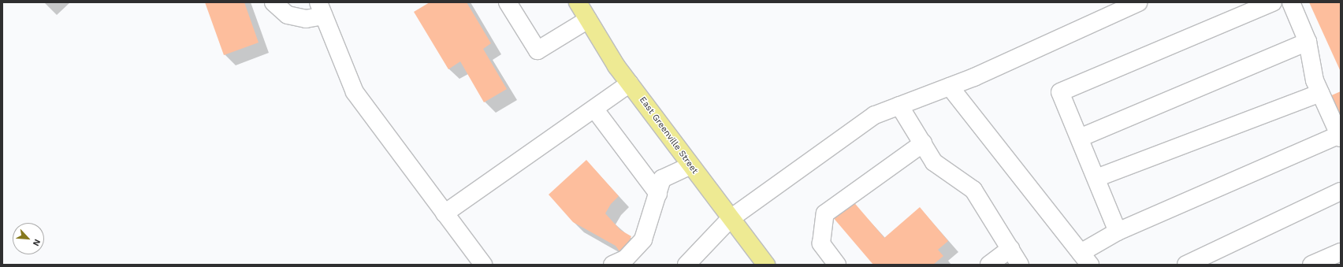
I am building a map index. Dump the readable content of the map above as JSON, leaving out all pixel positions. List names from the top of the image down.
{
  "streets": {
    "main road": ["East Greenville Street"]
  },
  "north": "bottom right"
}
